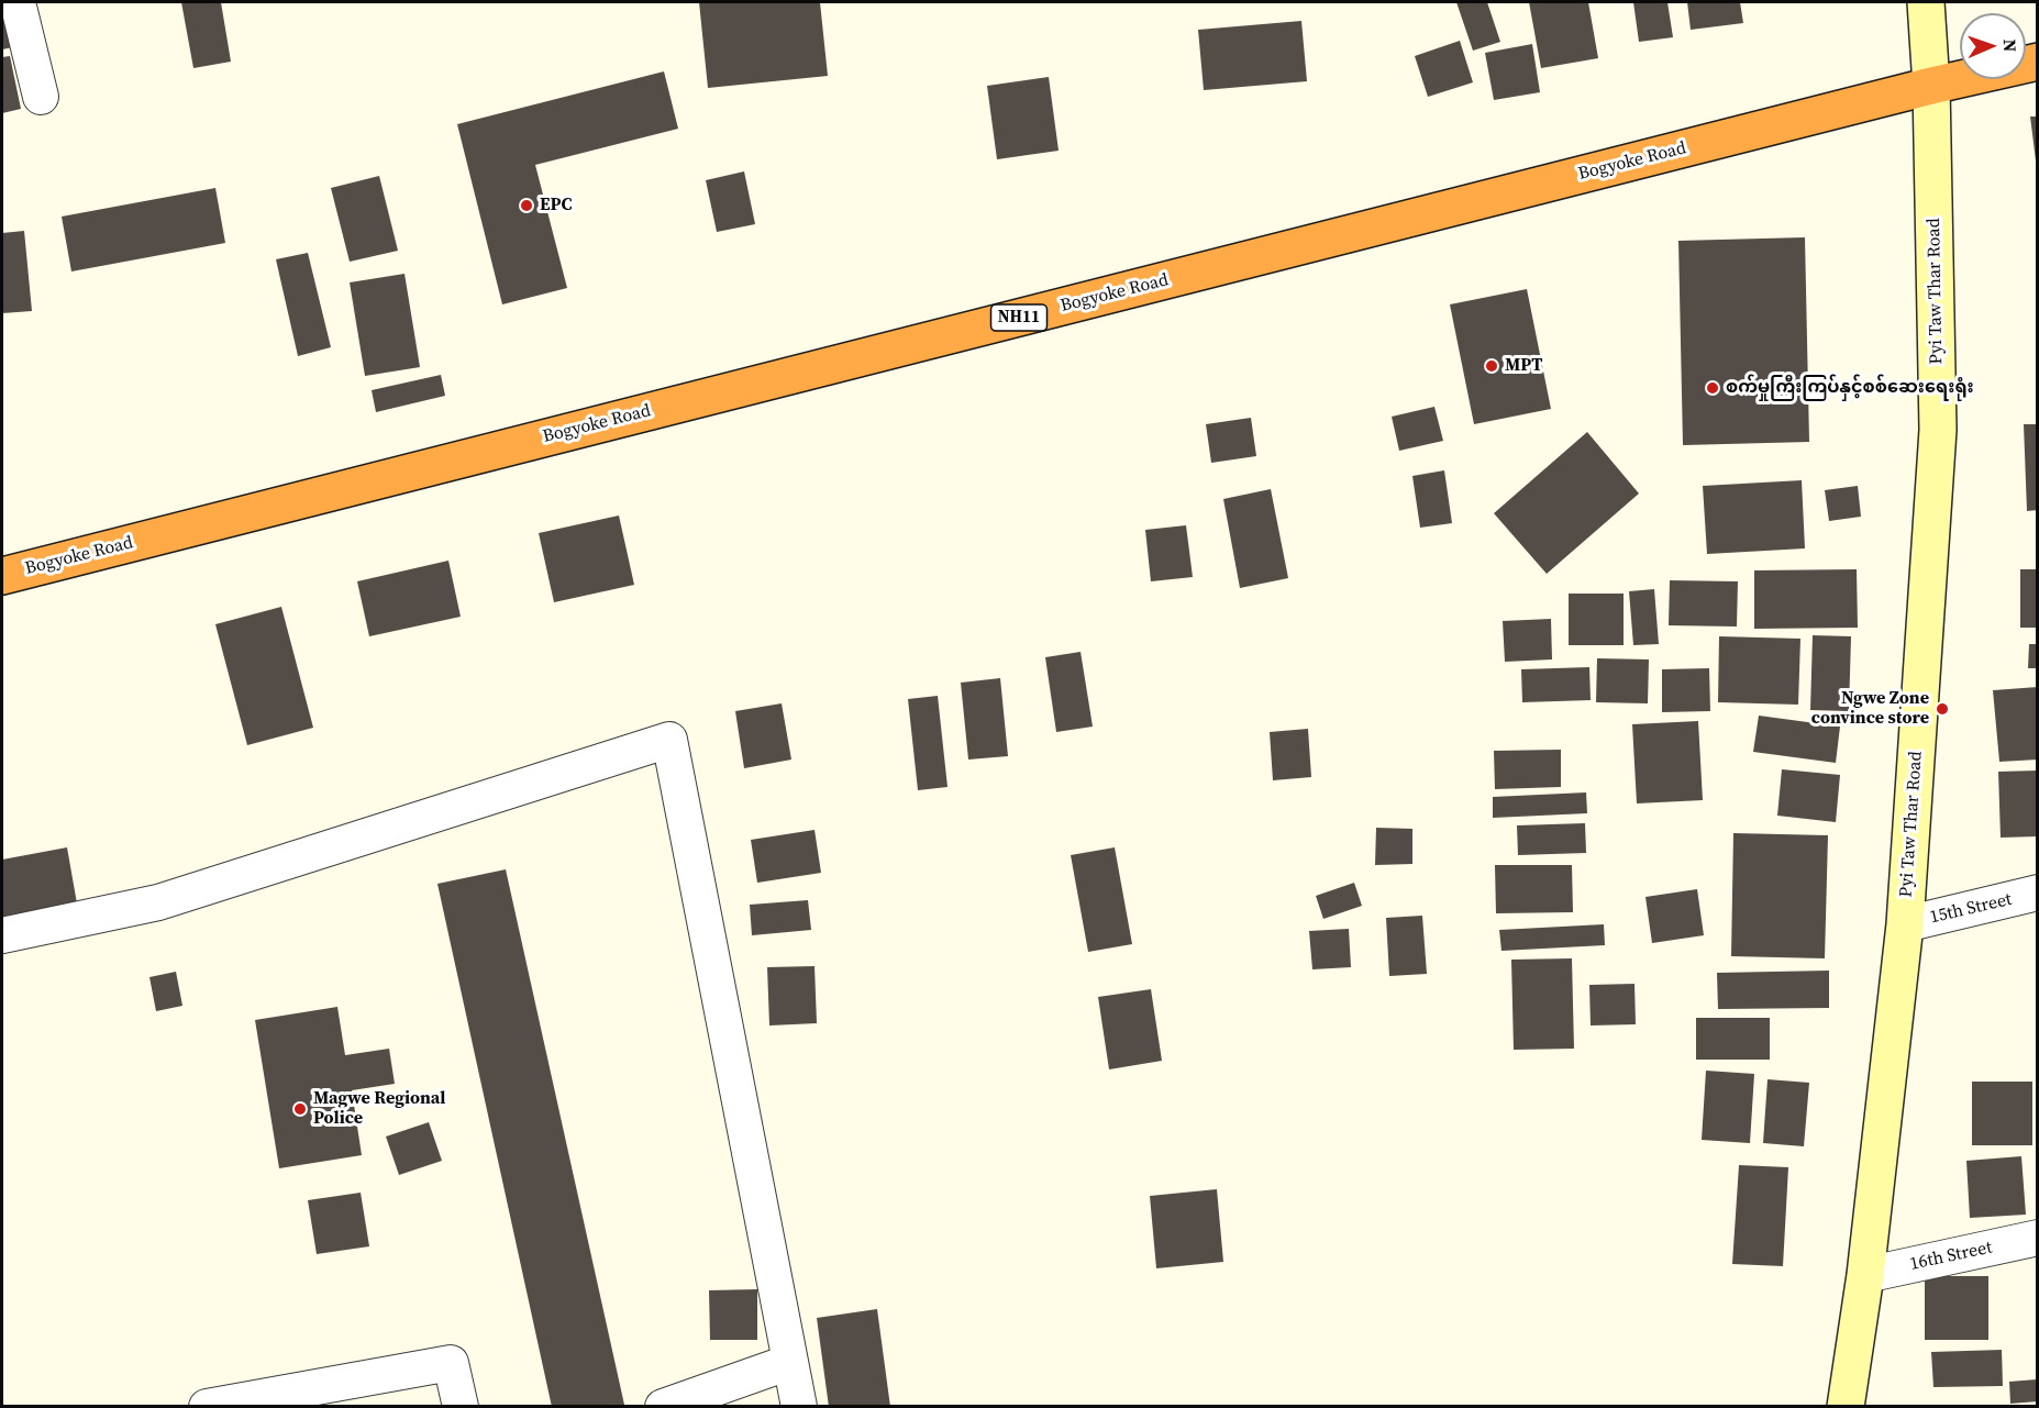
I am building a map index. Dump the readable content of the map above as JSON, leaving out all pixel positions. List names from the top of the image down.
{
  "streets": {
    "highway": ["Bogyoke Road", "NH11"],
    "street": ["Pyi Taw Thar Road", "15th Street", "16th Street"]
  },
  "crossings": [
    ["Bogyoke Road", "Pyi Taw Thar Road"],
    ["Pyi Taw Thar Road", "15th Street"],
    ["Pyi Taw Thar Road", "16th Street"]
  ],
  "places": [
    "EPC",
    "MPT",
    "စက်မှုကြီးကြပ်နှင့်စစ်ဆေးရေးရုံး",
    "Ngwe Zone convince store",
    "Magwe Regional Police"
  ],
  "north": "right"
}
